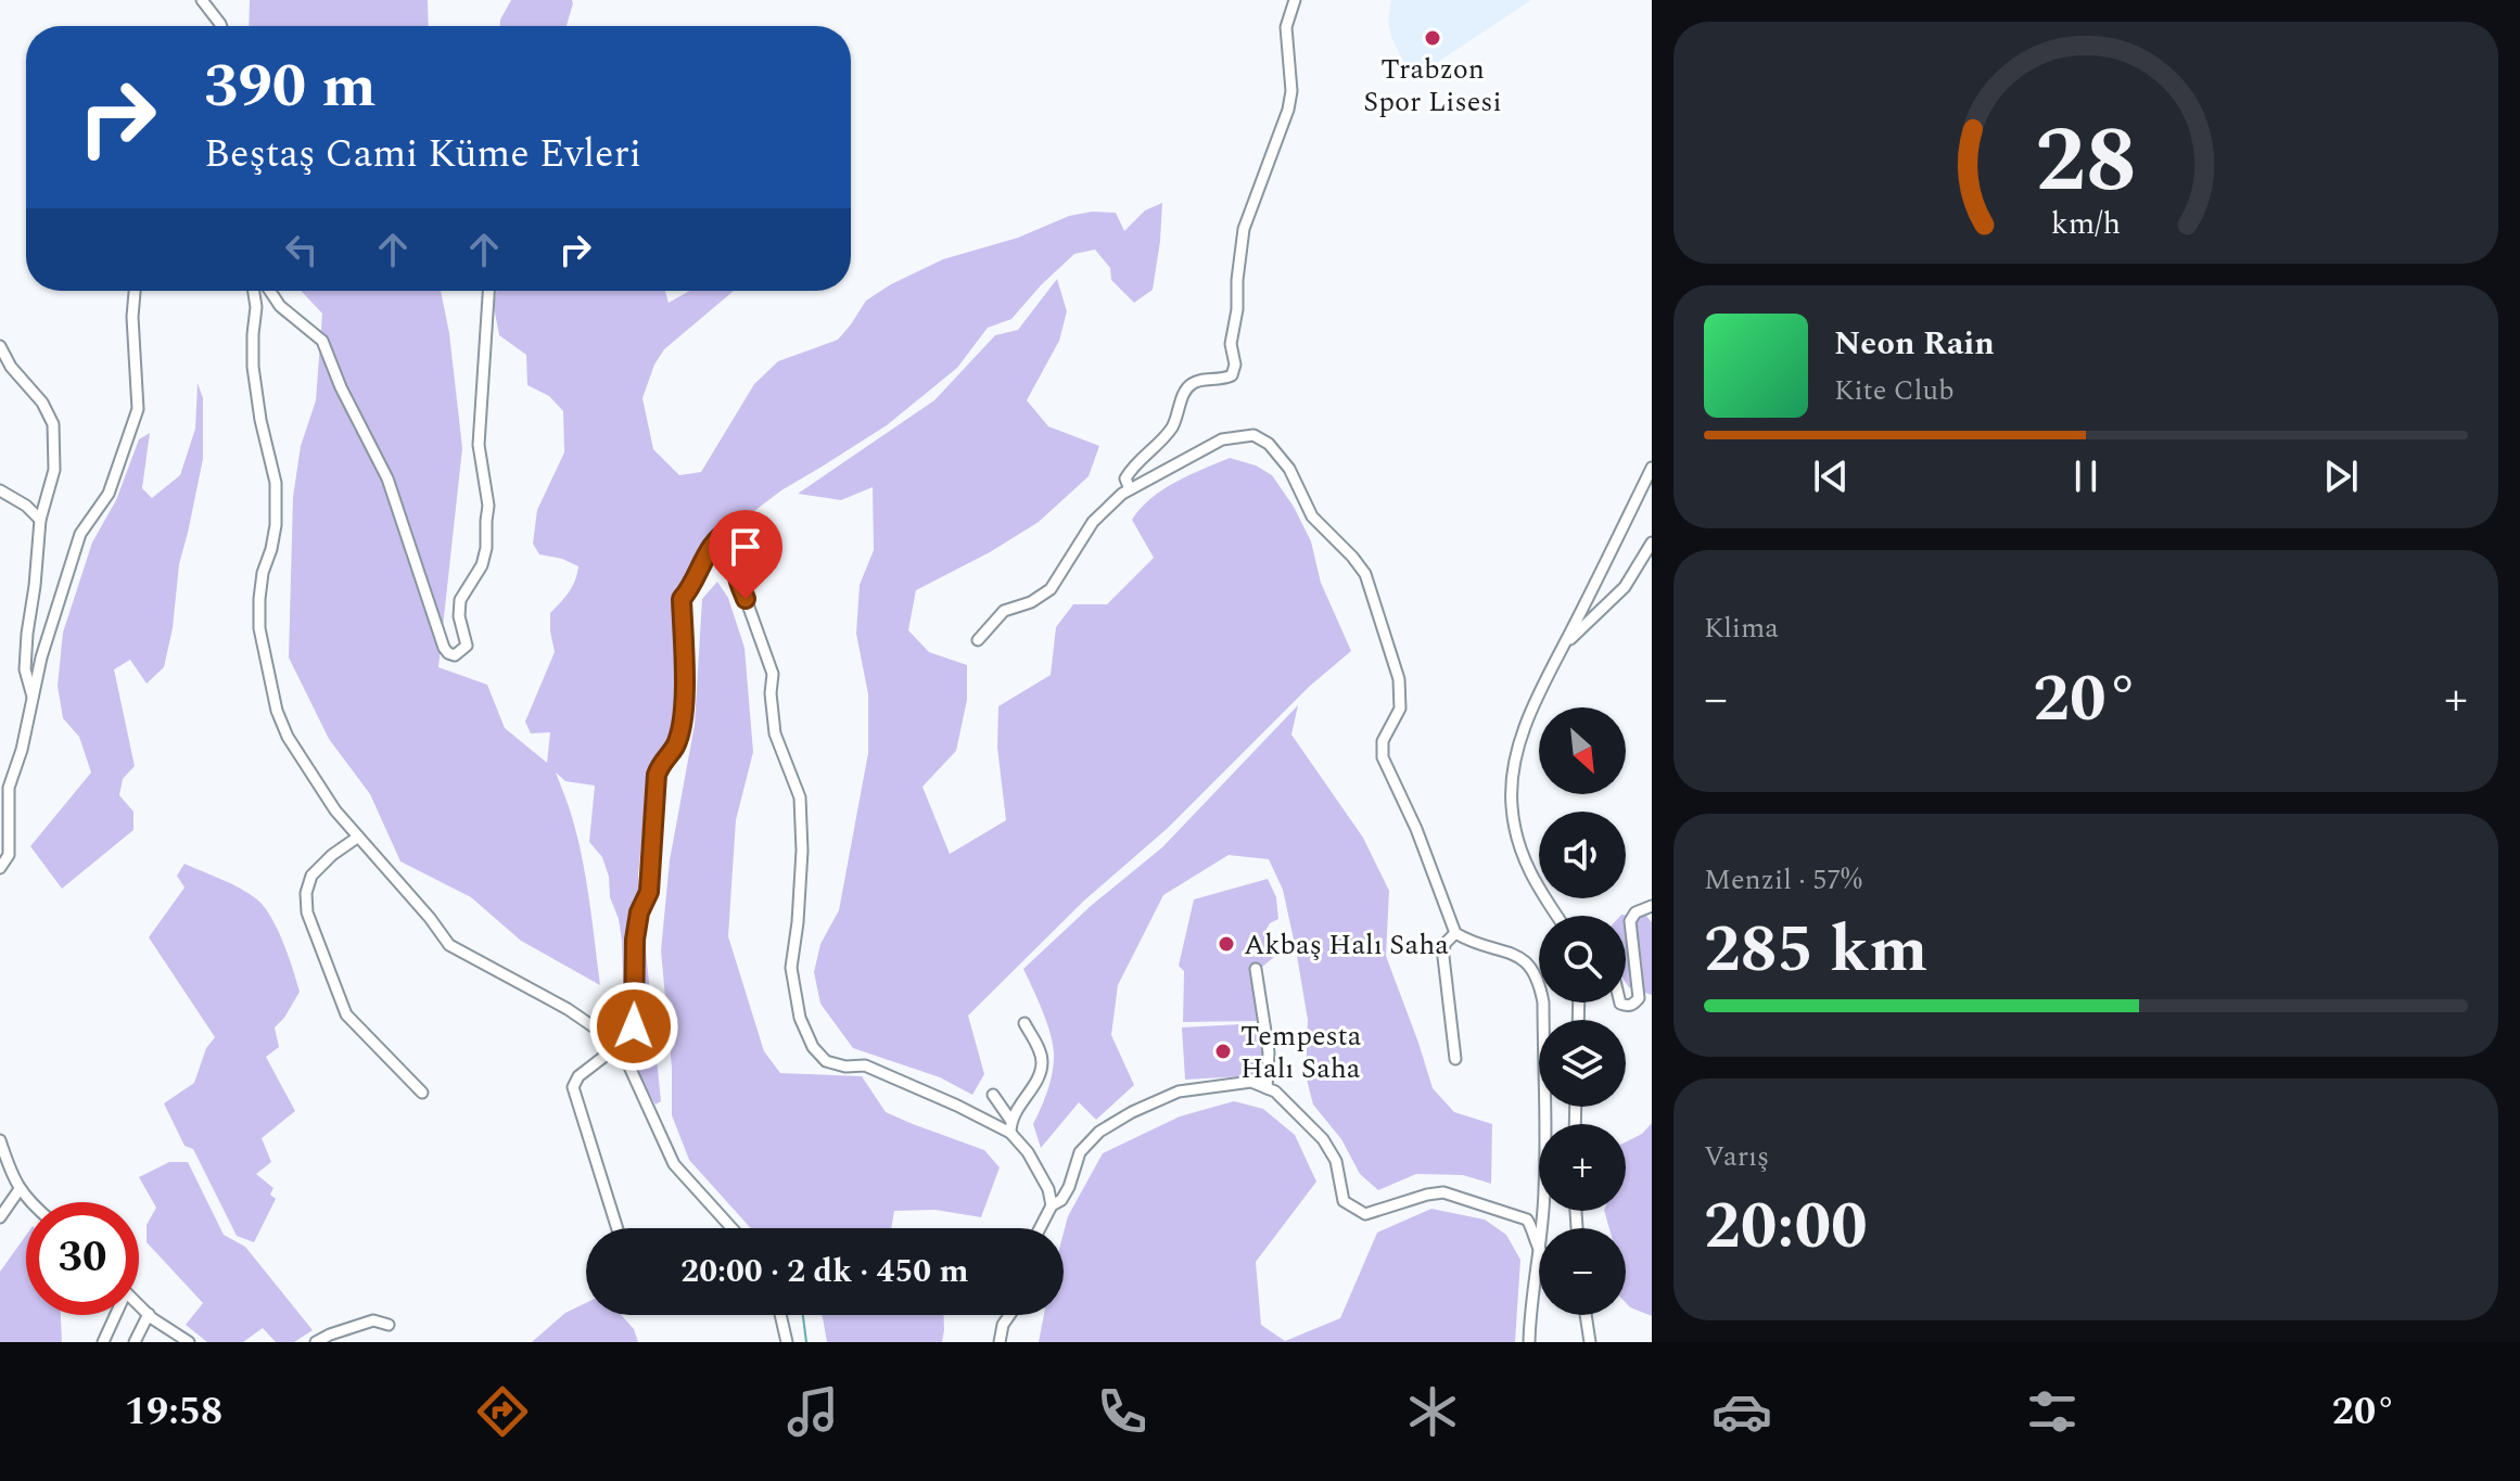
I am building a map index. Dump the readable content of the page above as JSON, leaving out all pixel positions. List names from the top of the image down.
{
  "places": ["Trabzon Spor Lisesi", "Akbaş Halı Saha", "Tempesta Halı Saha"],
  "north": "bottom right",
  "page": {
    "turn": ["390 m", "Beştaş Cami Küme Evleri"],
    "song": ["Neon Rain", "Kite Club"],
    "tile": [
      "Klima",
      ["Menzil · 57%", "285 km"],
      ["Varış", "20:00"]
    ],
    "heat": ["−", "20°", "+"],
    "map_buttons": ["+", "−"],
    "limit": "30",
    "trip": "20:00 · 2 dk · 450 m",
    "tabs": ["19:58", "20°"],
    "gauge": ["28", "km/h"]
  }
}
